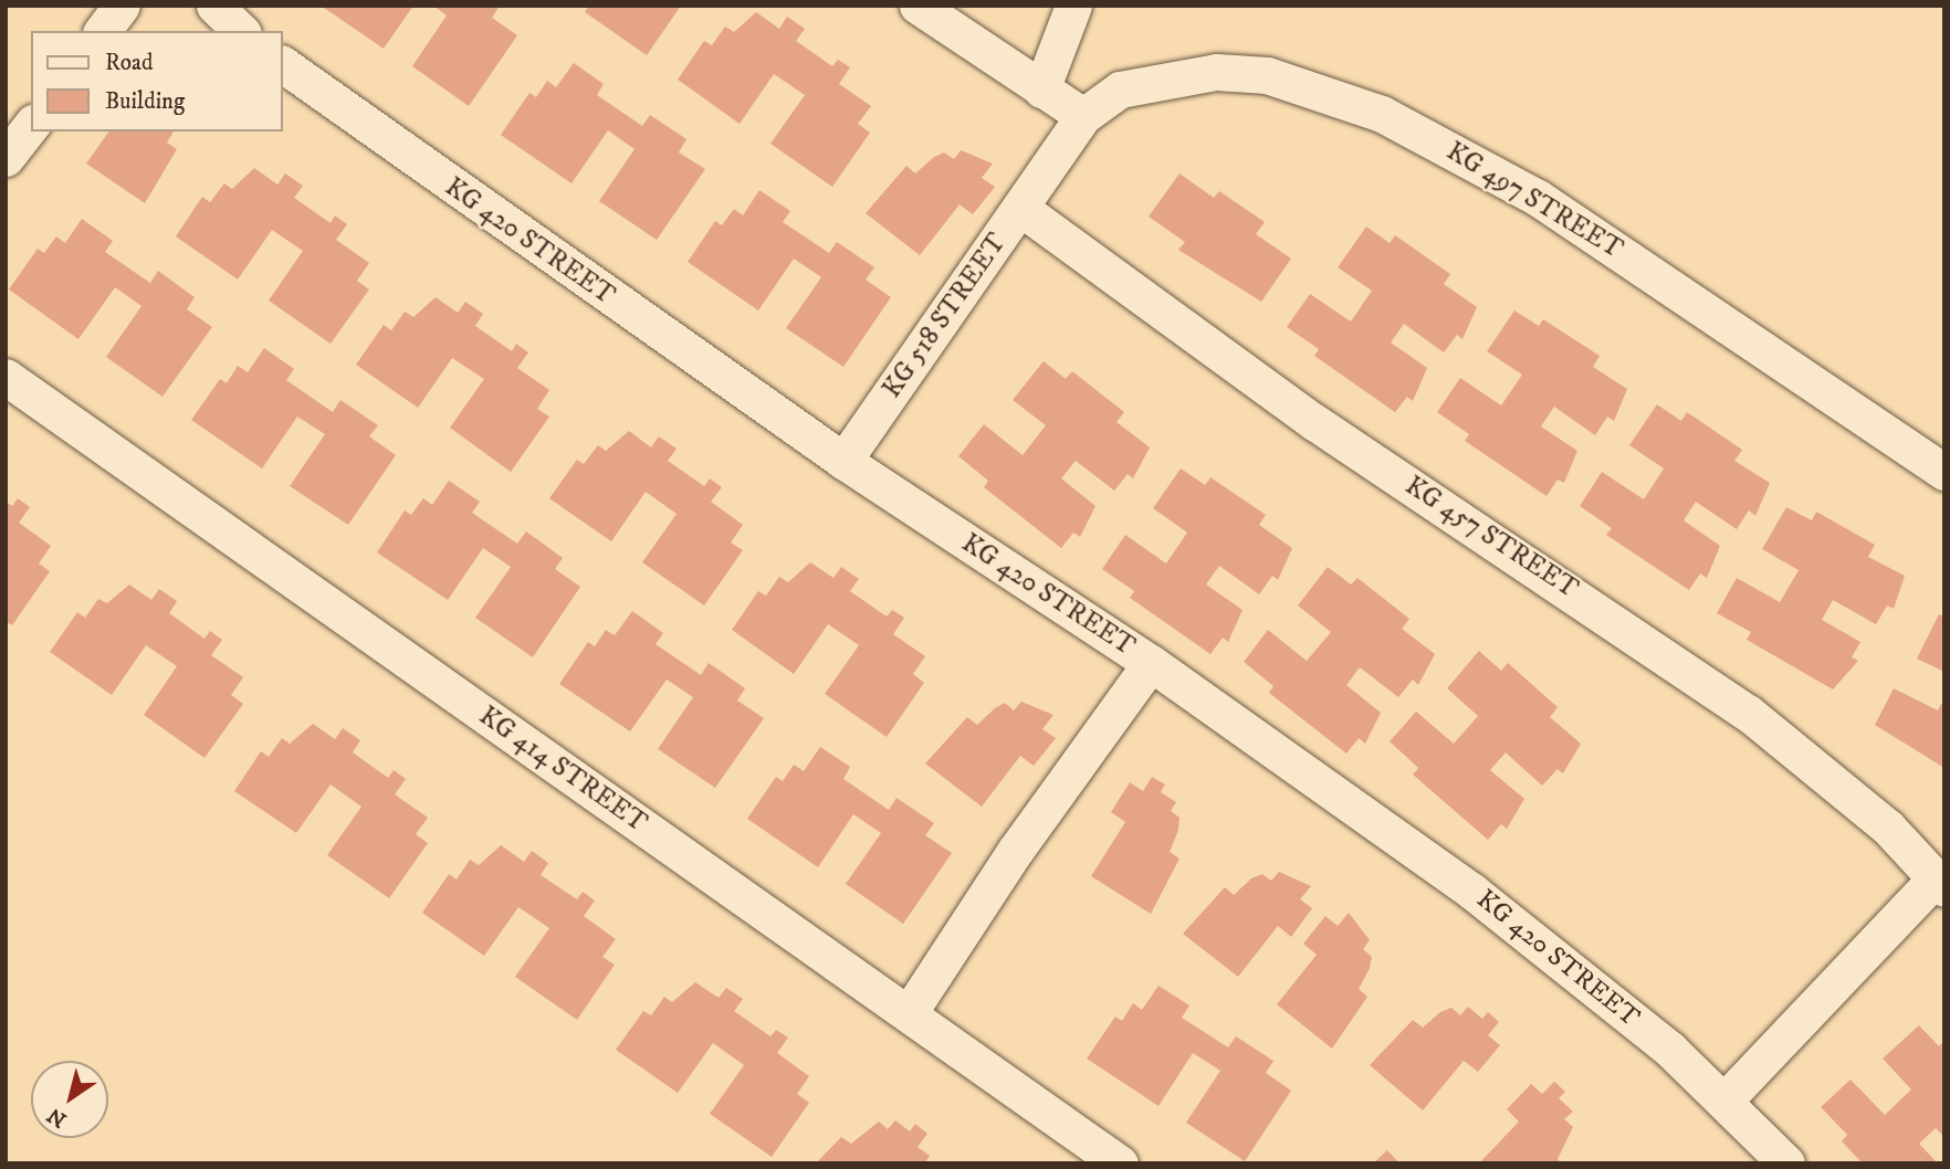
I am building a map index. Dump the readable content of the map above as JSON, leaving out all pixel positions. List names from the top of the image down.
{
  "streets": {
    "street": [
      "KG 497 STREET",
      "KG 420 STREET",
      "KG 518 STREET",
      "KG 457 STREET",
      "KG 414 STREET"
    ]
  },
  "crossings": [
    ["KG 497 STREET", "KG 518 STREET"],
    ["KG 420 STREET", "KG 518 STREET"],
    ["KG 518 STREET", "KG 457 STREET"]
  ],
  "legend": ["Road", "Building"],
  "north": "bottom left"
}
